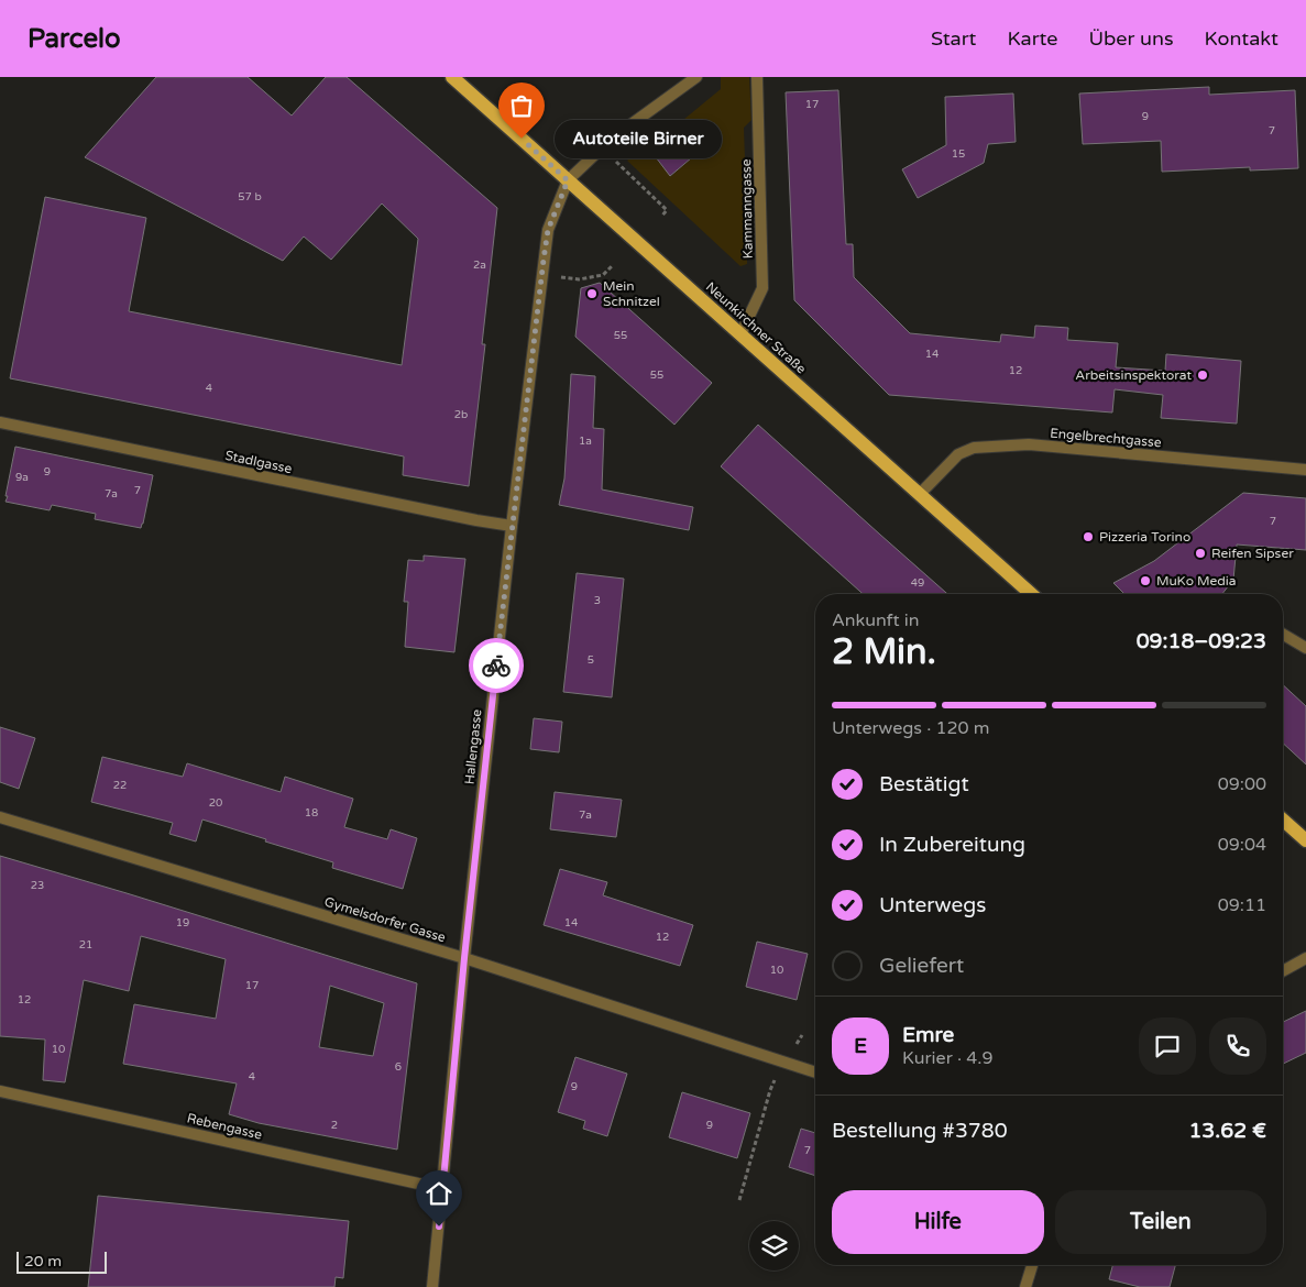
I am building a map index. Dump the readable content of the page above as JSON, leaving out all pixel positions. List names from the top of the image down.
{
  "streets": {
    "main road": ["Neunkirchner Straße"],
    "street": [
      "Kammanngasse",
      "Engelbrechtgasse",
      "Stadlgasse",
      "Hallengasse",
      "Gymelsdorfer Gasse",
      "Rebengasse"
    ]
  },
  "crossings": [
    ["Kammanngasse", "Neunkirchner Straße"],
    ["Neunkirchner Straße", "Engelbrechtgasse"],
    ["Neunkirchner Straße", "Hallengasse"],
    ["Stadlgasse", "Hallengasse"],
    ["Hallengasse", "Gymelsdorfer Gasse"],
    ["Hallengasse", "Rebengasse"]
  ],
  "places": [
    "Autoteile Birner",
    "Mein Schnitzel",
    "Arbeitsinspektorat",
    "Pizzeria Torino",
    "Reifen Sipser",
    "MuKo Media"
  ],
  "house_numbers": [
    "17",
    "9",
    "7",
    "15",
    "57 b",
    "2a",
    "55",
    "14",
    "12",
    "55",
    "4",
    "2b",
    "1a",
    "9",
    "9a",
    "7",
    "7a",
    "7",
    "49",
    "3",
    "5",
    "22",
    "20",
    "18",
    "7a",
    "23",
    "19",
    "14",
    "12",
    "21",
    "10",
    "17",
    "12",
    "10",
    "6",
    "4",
    "9",
    "2",
    "9",
    "7"
  ],
  "scale_bar": "20 m",
  "page": {
    "header": "Parcelo",
    "nav": [
      "Start",
      "Karte",
      "Über uns",
      "Kontakt"
    ],
    "bubble": "Autoteile Birner",
    "heading": ["2 Min.", "Ankunft in", "09:18–09:23"],
    "panel": [
      "Emre",
      "Kurier · 4.9",
      "Bestellung #3780",
      "13.62 €"
    ],
    "bar": "Unterwegs · 120 m",
    "list": [
      ["Bestätigt", "09:00"],
      ["In Zubereitung", "09:04"],
      ["Unterwegs", "09:11"],
      "Geliefert"
    ],
    "round": "E",
    "buttons": ["Hilfe", "Teilen"],
    "scale": "20 m"
  }
}
